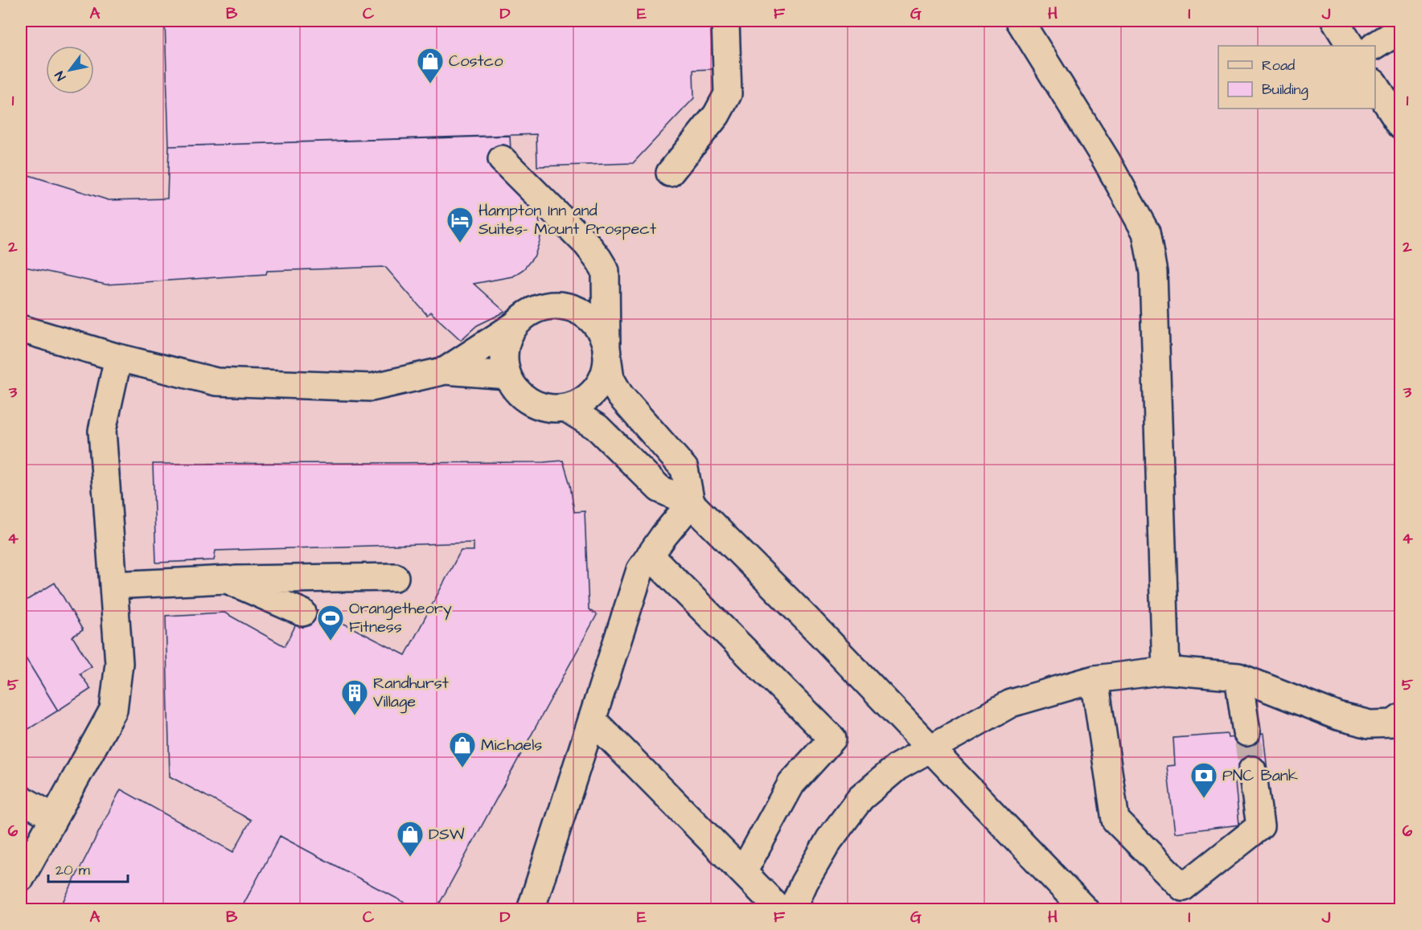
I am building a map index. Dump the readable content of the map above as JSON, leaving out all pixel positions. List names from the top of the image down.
{
  "places": {
    "shop": ["Costco", "Michaels", "DSW"],
    "hotel": ["Hampton Inn and Suites- Mount Prospect"],
    "sports": ["Orangetheory Fitness"],
    "building": ["Randhurst Village"],
    "bank": ["PNC Bank"]
  },
  "legend": ["Road", "Building"],
  "scale_bar": "20 m",
  "north": "bottom left",
  "grid": {
    "columns": [
      "A",
      "B",
      "C",
      "D",
      "E",
      "F",
      "G",
      "H",
      "I",
      "J"
    ],
    "rows": [
      "1",
      "2",
      "3",
      "4",
      "5",
      "6"
    ]
  }
}
